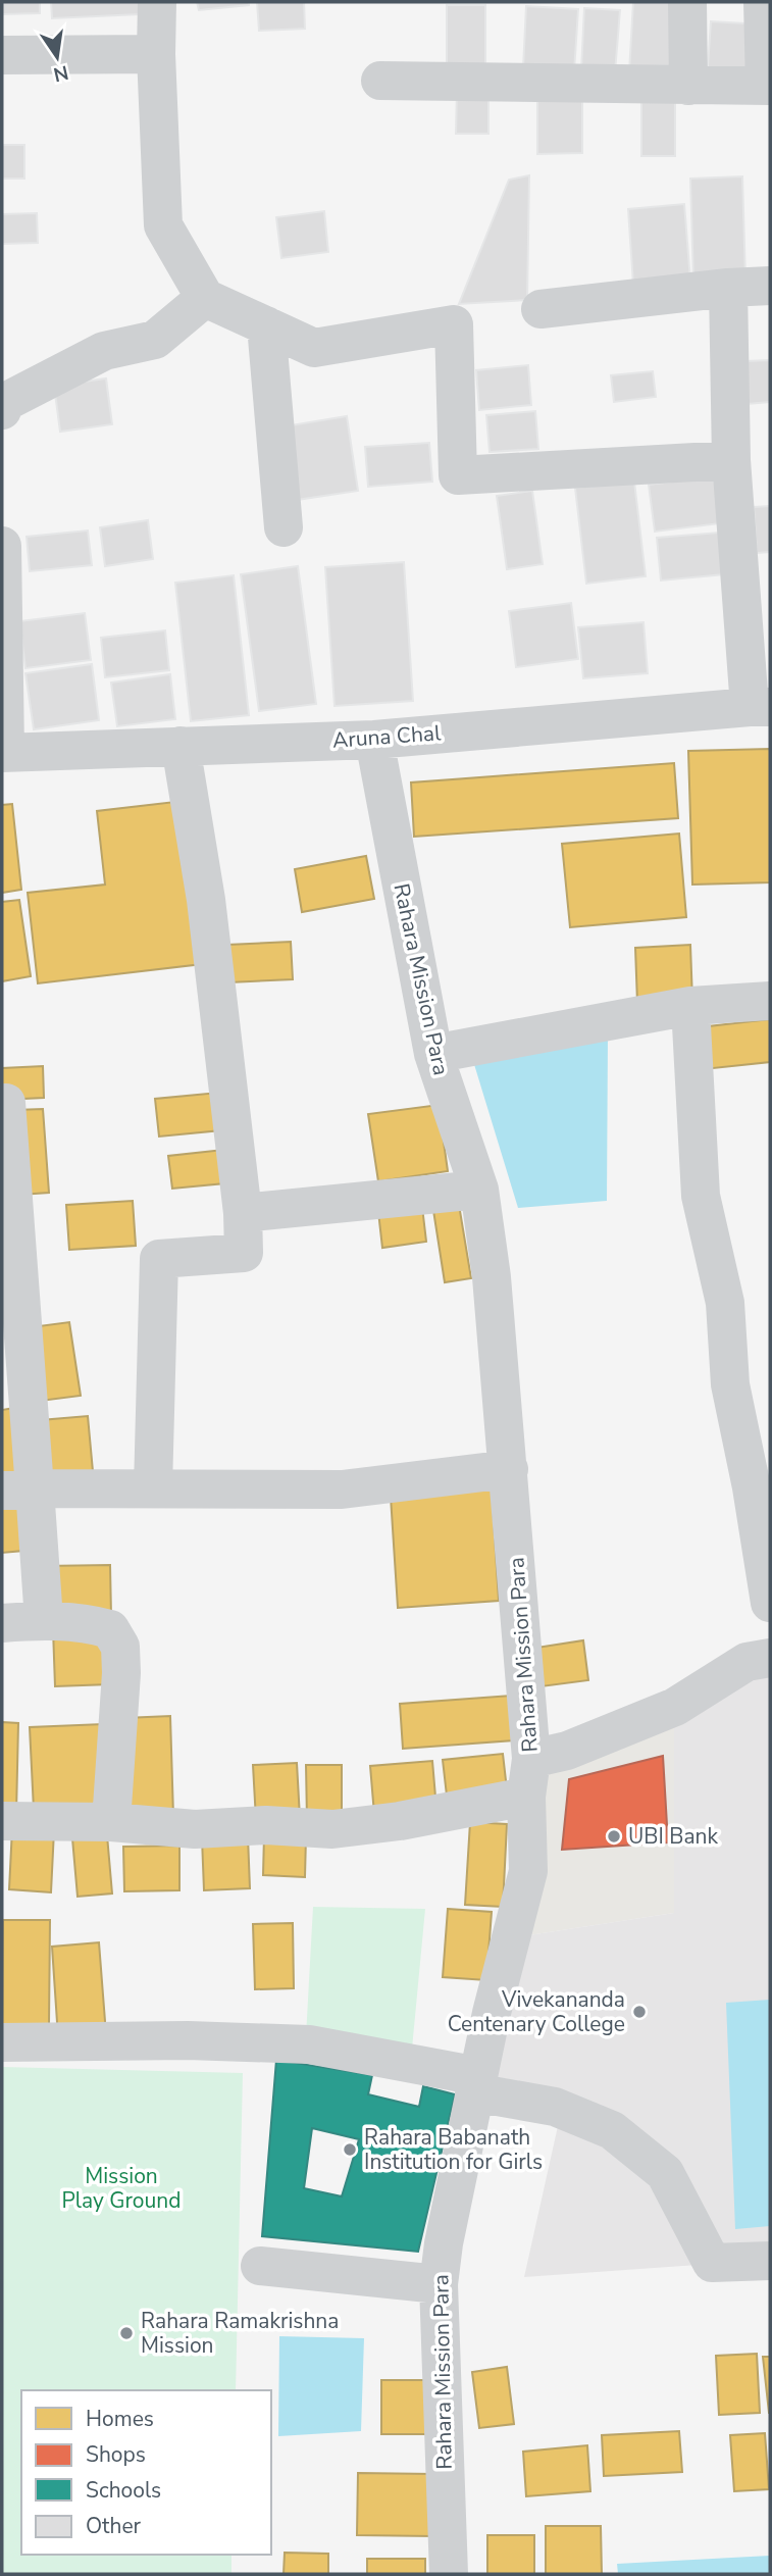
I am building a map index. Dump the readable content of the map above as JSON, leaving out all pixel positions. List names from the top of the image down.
{
  "streets": {
    "street": ["Aruna Chal", "Rahara Mission Para"]
  },
  "crossings": [
    ["Aruna Chal", "Rahara Mission Para"]
  ],
  "parks": ["Mission Play Ground"],
  "places": [
    "UBI Bank",
    "Vivekananda Centenary College",
    "Rahara Babanath Institution for Girls",
    "Rahara Ramakrishna Mission"
  ],
  "legend": [
    "Homes",
    "Shops",
    "Schools",
    "Other"
  ],
  "north": "bottom"
}
